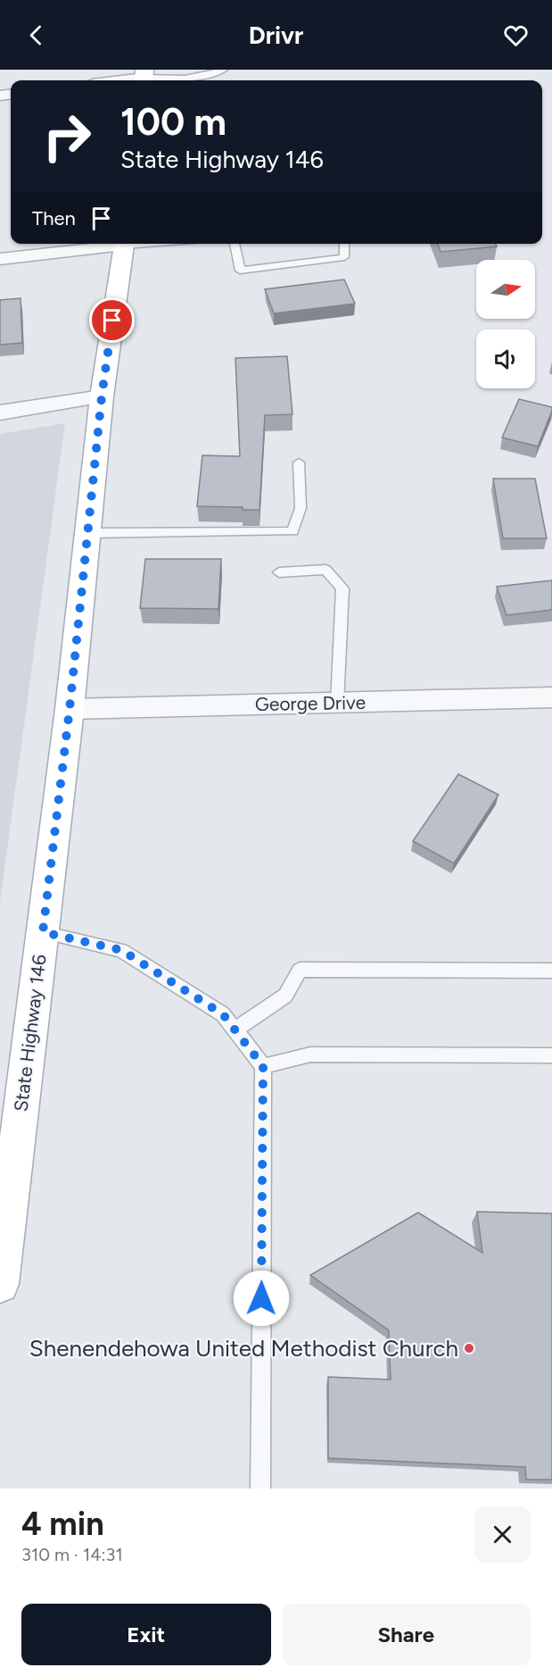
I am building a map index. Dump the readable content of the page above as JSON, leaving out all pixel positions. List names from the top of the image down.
{
  "streets": {
    "main road": ["State Highway 146"],
    "street": ["George Drive"]
  },
  "crossings": [
    ["George Drive", "State Highway 146"]
  ],
  "places": ["Shenendehowa United Methodist Church"],
  "north": "right",
  "page": {
    "header": "Drivr",
    "turn": ["100 m", "State Highway 146"],
    "then": "Then",
    "heading": ["4 min", "310 m · 14:31"],
    "buttons": ["Exit", "Share"]
  }
}
